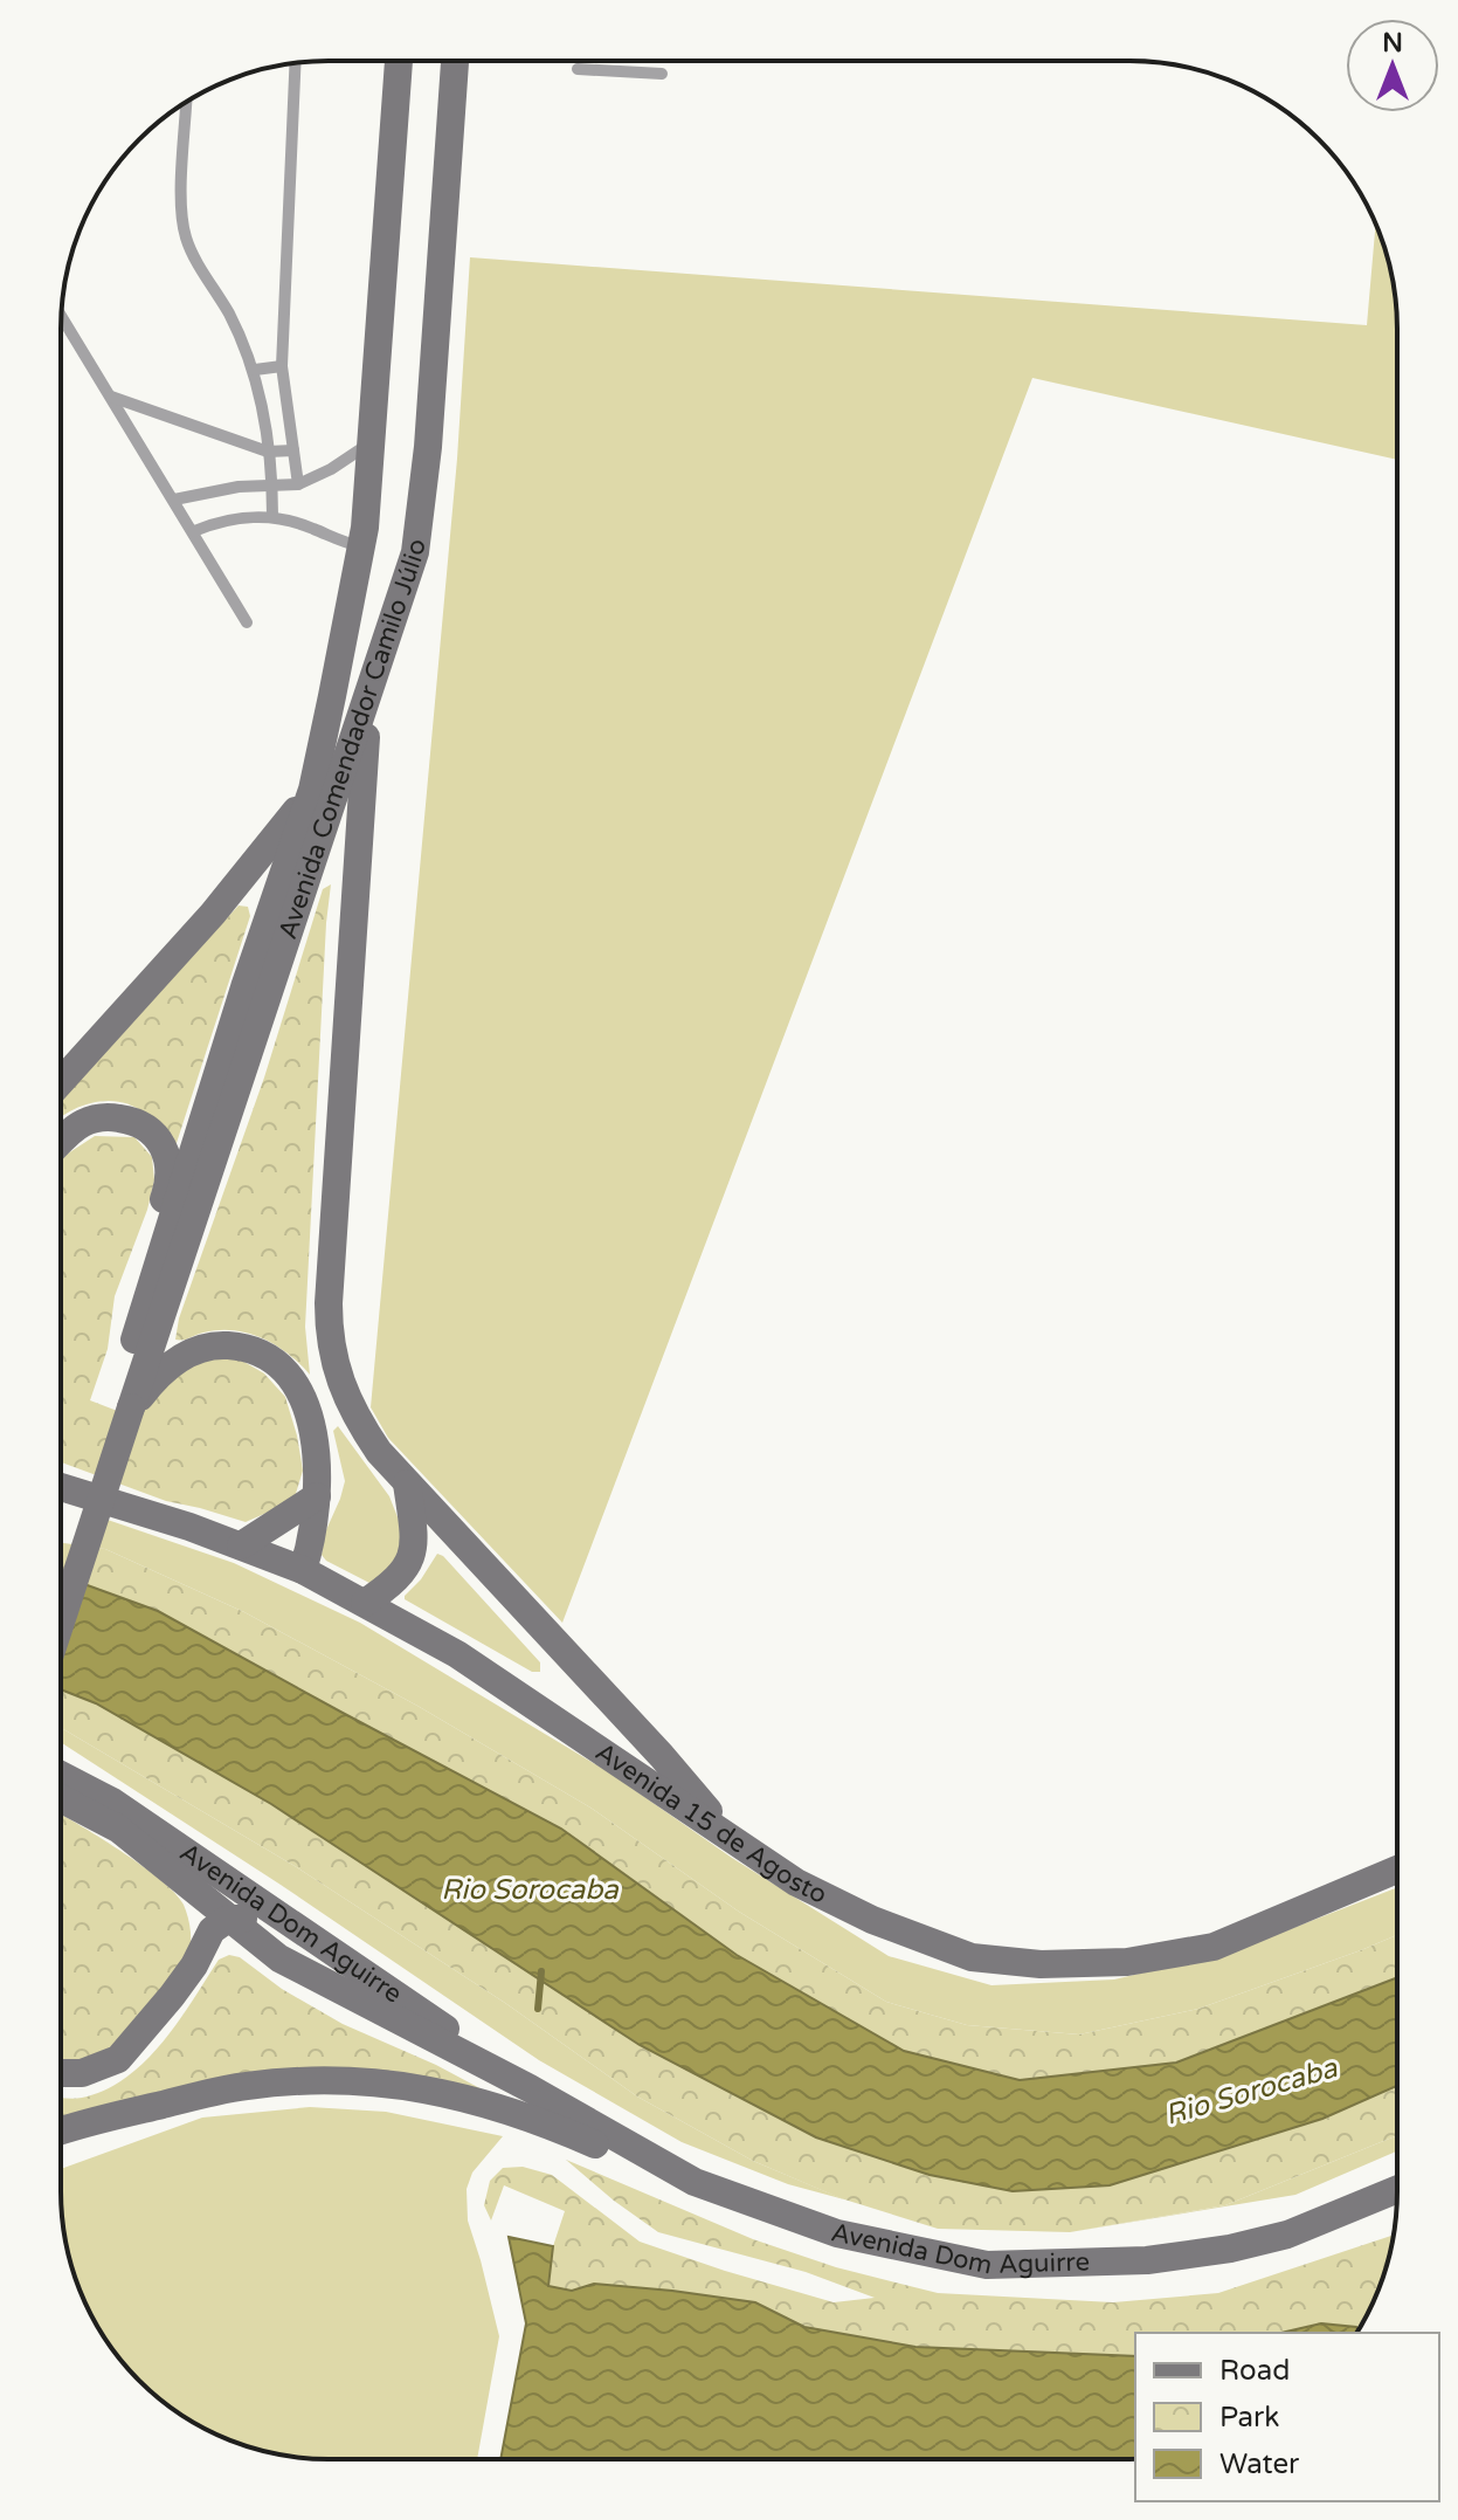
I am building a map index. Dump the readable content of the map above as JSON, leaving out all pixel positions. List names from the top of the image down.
{
  "streets": {
    "main road": ["Avenida Comendador Camilo Júlio", "Avenida 15 de Agosto", "Avenida Dom Aguirre"]
  },
  "water": ["Rio Sorocaba"],
  "legend": ["Road", "Park", "Water"],
  "north": "top"
}
